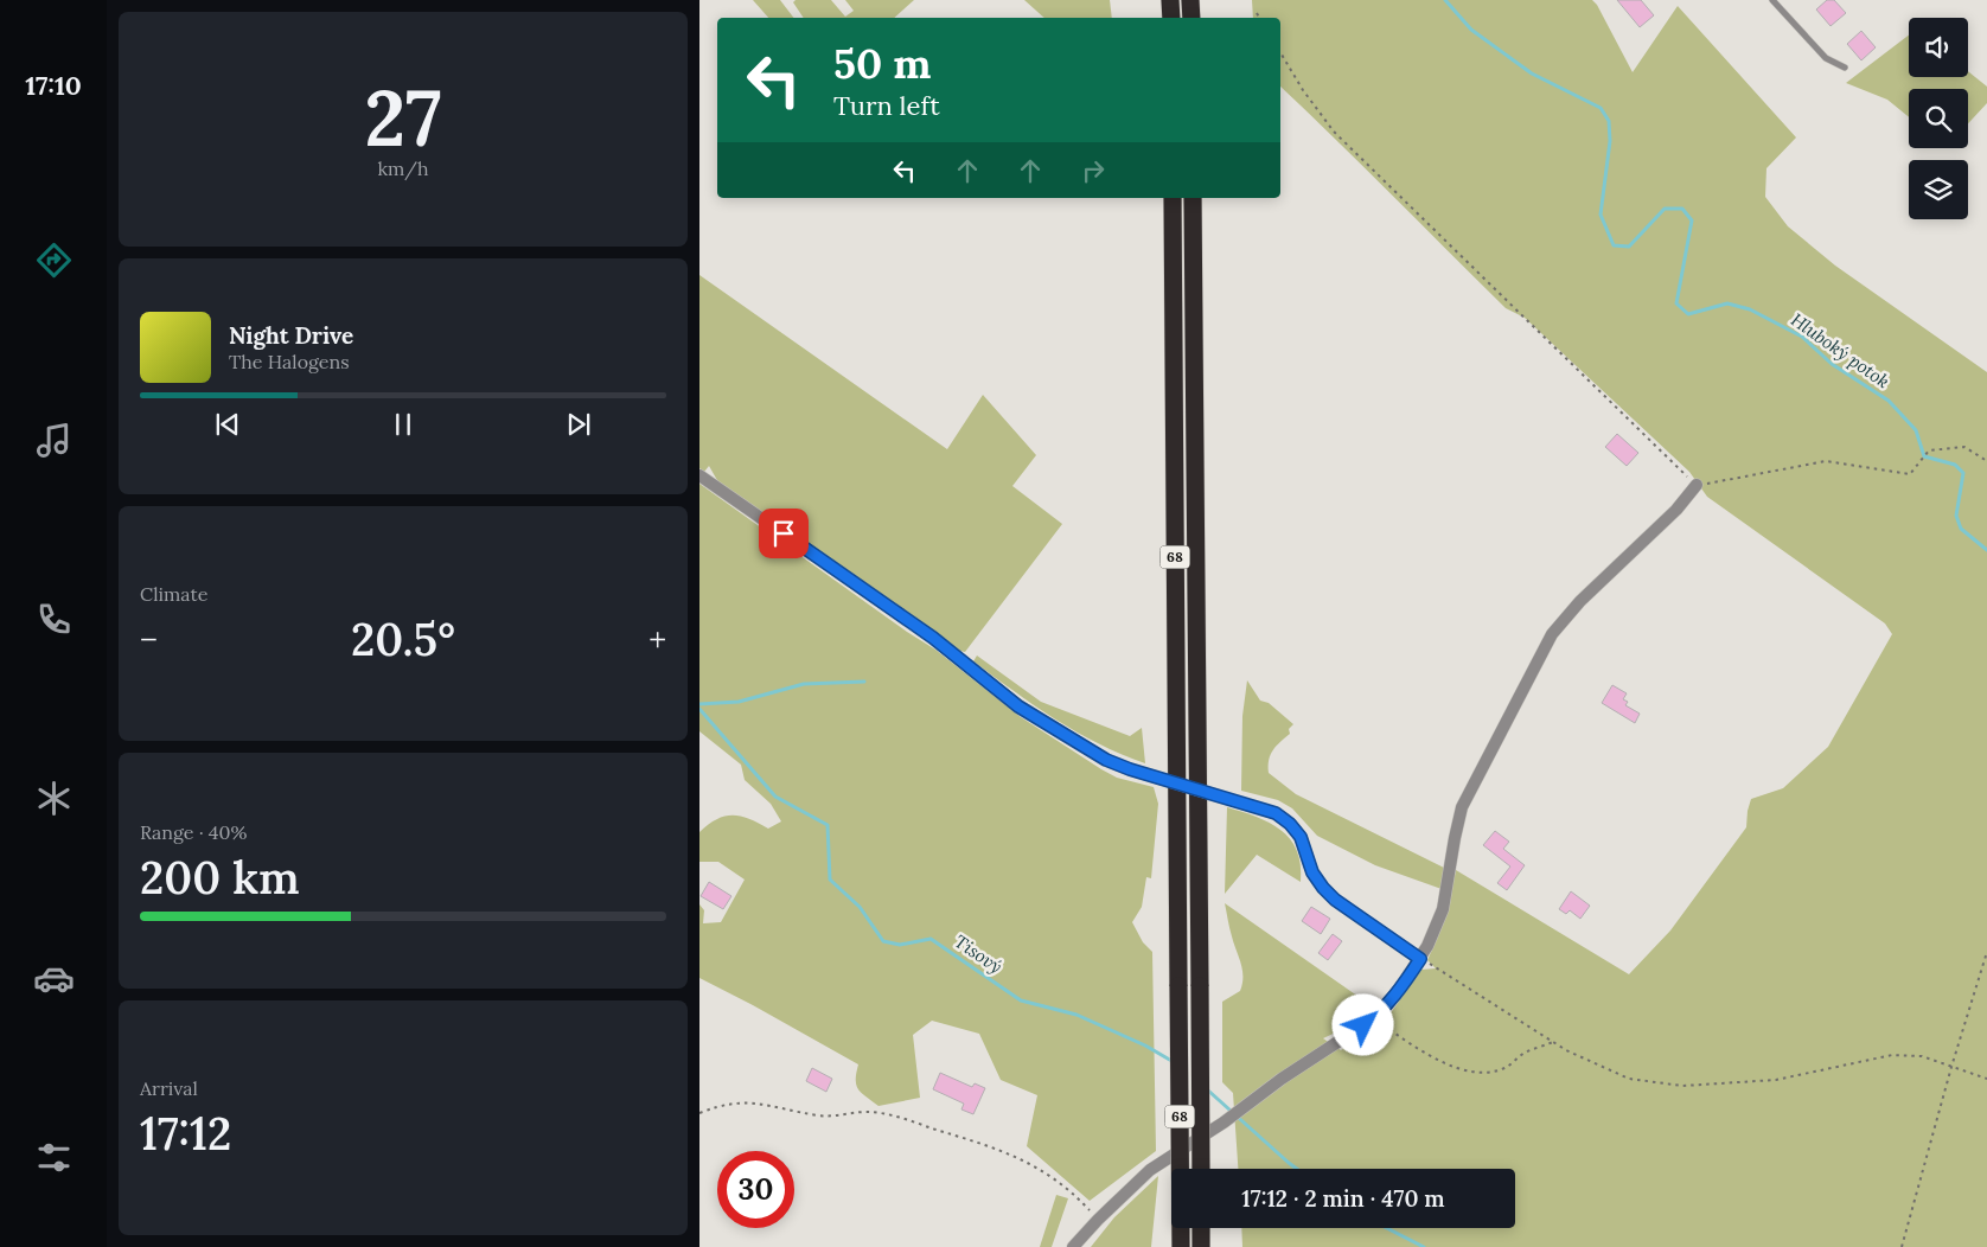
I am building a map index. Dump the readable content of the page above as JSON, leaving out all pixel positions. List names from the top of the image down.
{
  "streets": {
    "highway": ["68"]
  },
  "water": ["Hluboký potok", "Tisový"],
  "page": {
    "tabs": "17:10",
    "tile": [
      ["27", "km/h"],
      "Climate",
      ["Range · 40%", "200 km"],
      ["Arrival", "17:12"]
    ],
    "turn": ["50 m", "Turn left"],
    "song": ["Night Drive", "The Halogens"],
    "heat": ["−", "20.5°", "+"],
    "limit": "30",
    "trip": "17:12 · 2 min · 470 m"
  }
}
